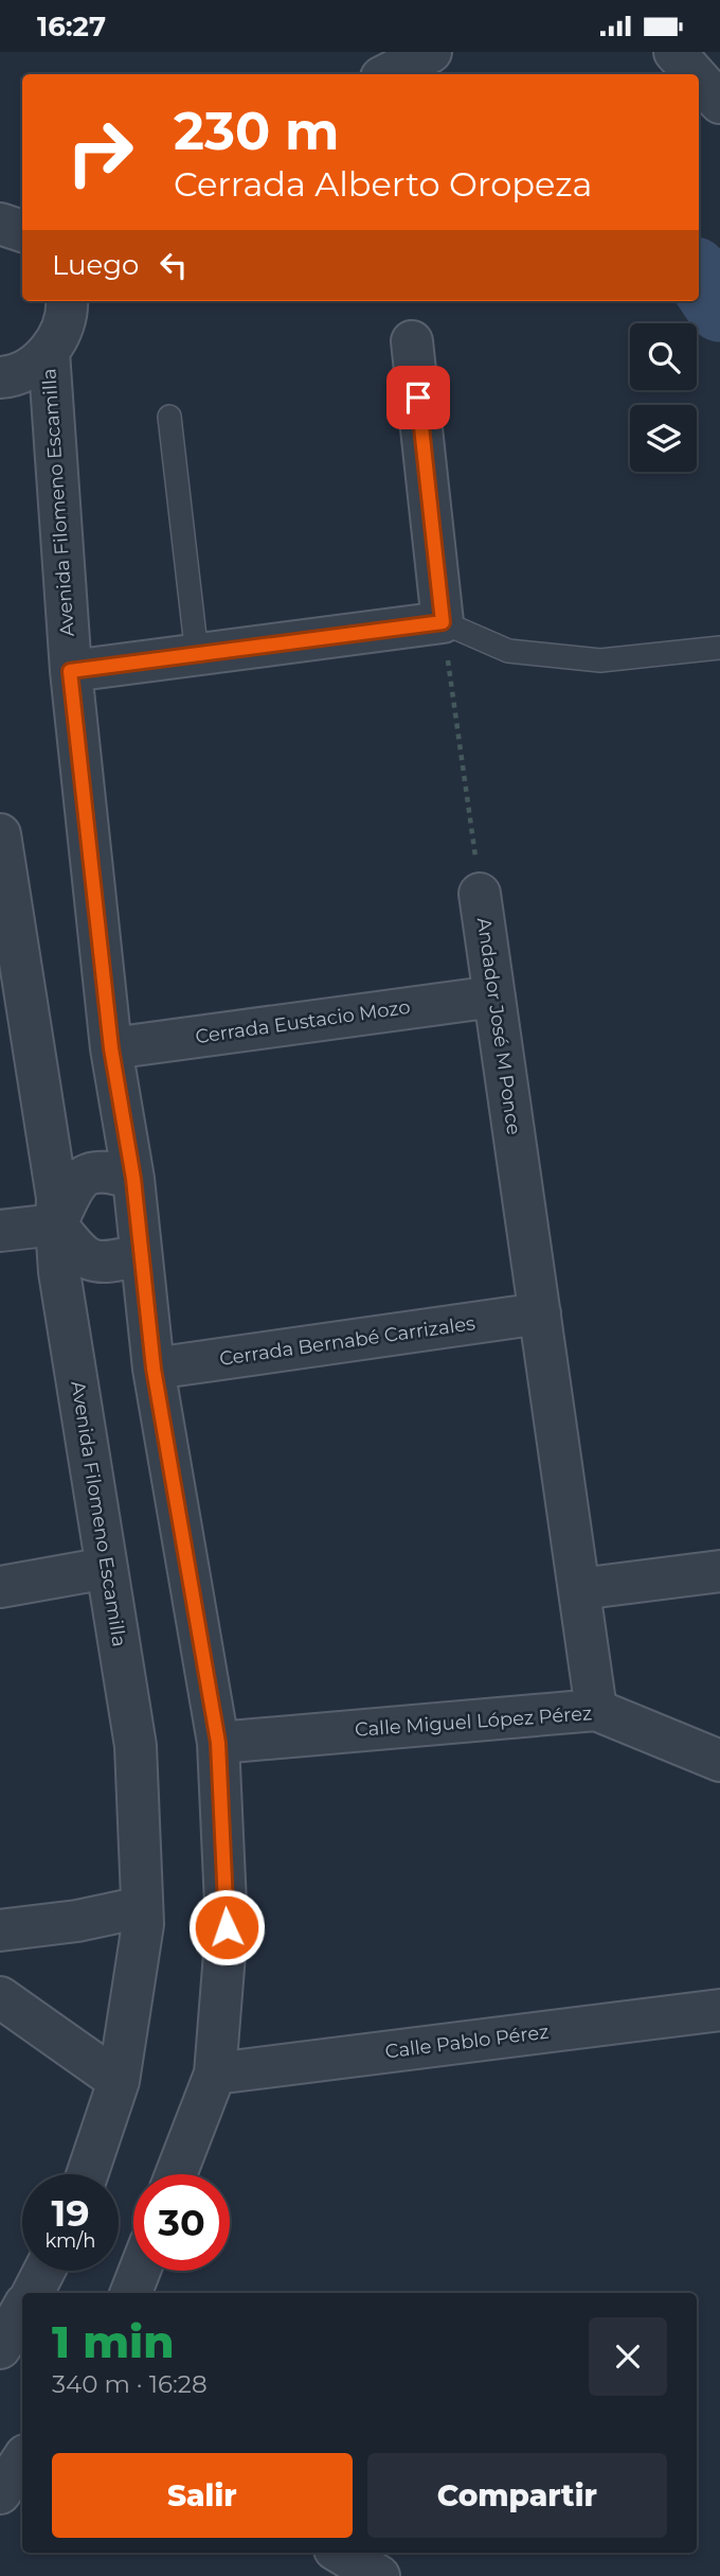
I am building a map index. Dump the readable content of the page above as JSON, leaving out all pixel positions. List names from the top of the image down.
{
  "streets": {
    "street": [
      "Avenida Filomeno Escamilla",
      "Cerrada Eustacio Mozo",
      "Andador José M Ponce",
      "Cerrada Bernabé Carrizales",
      "Calle Miguel López Pérez",
      "Calle Pablo Pérez"
    ]
  },
  "crossings": [
    ["Avenida Filomeno Escamilla", "Cerrada Eustacio Mozo"],
    ["Avenida Filomeno Escamilla", "Cerrada Bernabé Carrizales"],
    ["Avenida Filomeno Escamilla", "Calle Miguel López Pérez"],
    ["Avenida Filomeno Escamilla", "Calle Pablo Pérez"],
    ["Cerrada Eustacio Mozo", "Andador José M Ponce"],
    ["Andador José M Ponce", "Cerrada Bernabé Carrizales"],
    ["Andador José M Ponce", "Calle Miguel López Pérez"]
  ],
  "page": {
    "status": "16:27",
    "turn": ["230 m", "Cerrada Alberto Oropeza"],
    "then": "Luego",
    "speed": "19 km/h",
    "limit": "30",
    "heading": ["1 min", "340 m · 16:28"],
    "buttons": ["Salir", "Compartir"]
  }
}
